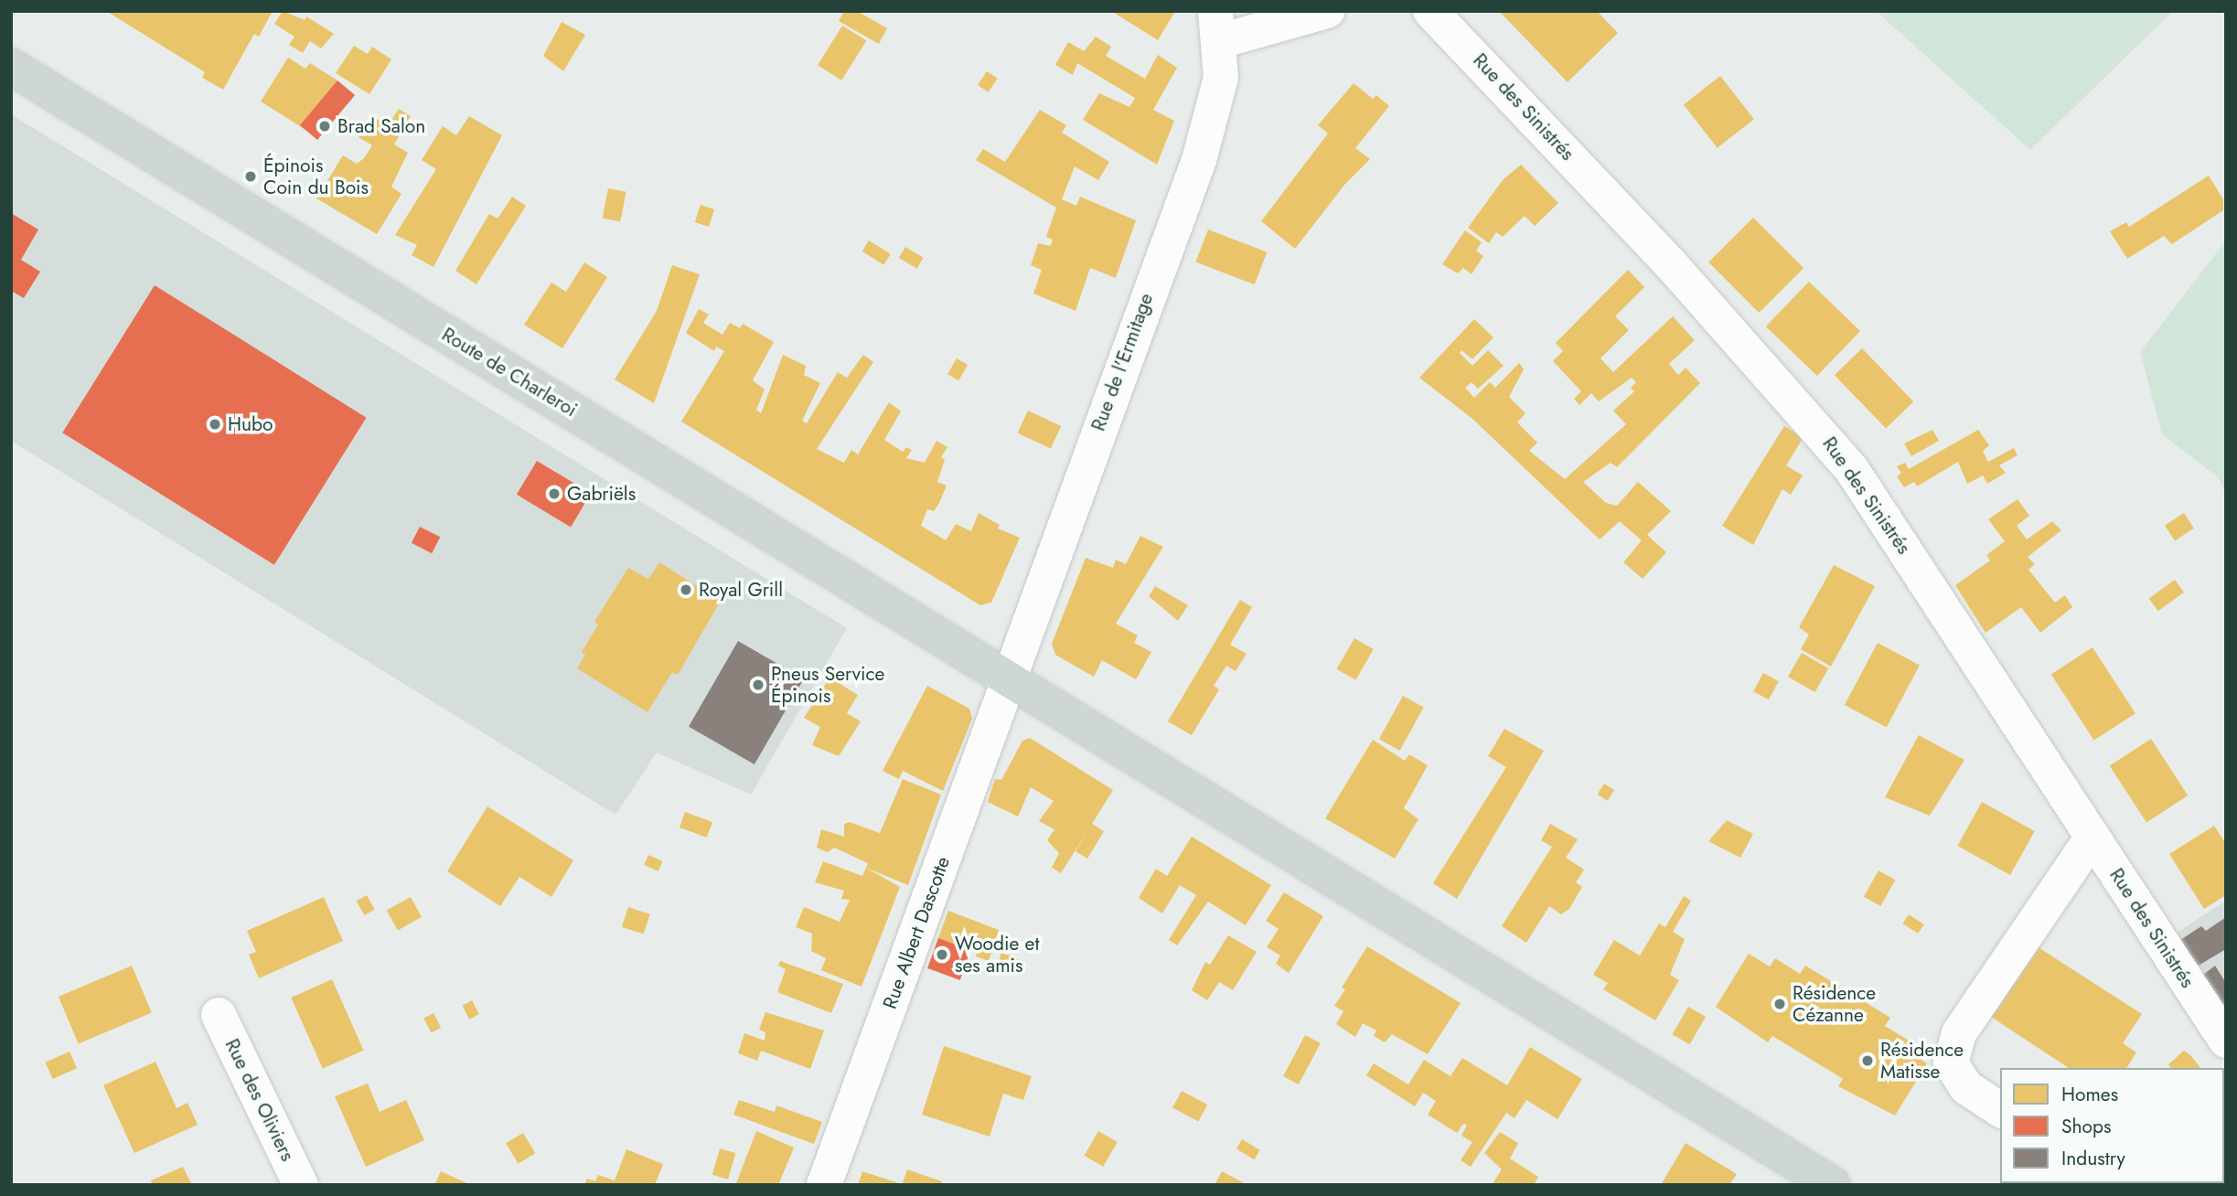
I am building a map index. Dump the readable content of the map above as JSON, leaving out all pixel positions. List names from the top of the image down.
{
  "streets": {
    "main road": ["Route de Charleroi"],
    "street": [
      "Rue des Sinistrés",
      "Rue de l'Ermitage",
      "Rue Albert Dascotte",
      "Rue des Oliviers"
    ]
  },
  "crossings": [
    ["Rue de l'Ermitage", "Route de Charleroi"],
    ["Rue de l'Ermitage", "Rue Albert Dascotte"],
    ["Route de Charleroi", "Rue Albert Dascotte"]
  ],
  "places": [
    "Brad Salon",
    "Épinois Coin du Bois",
    "Hubo",
    "Gabriëls",
    "Royal Grill",
    "Pneus Service Épinois",
    "Woodie et ses amis",
    "Résidence Cézanne",
    "Résidence Matisse"
  ],
  "legend": ["Homes", "Shops", "Industry"]
}
